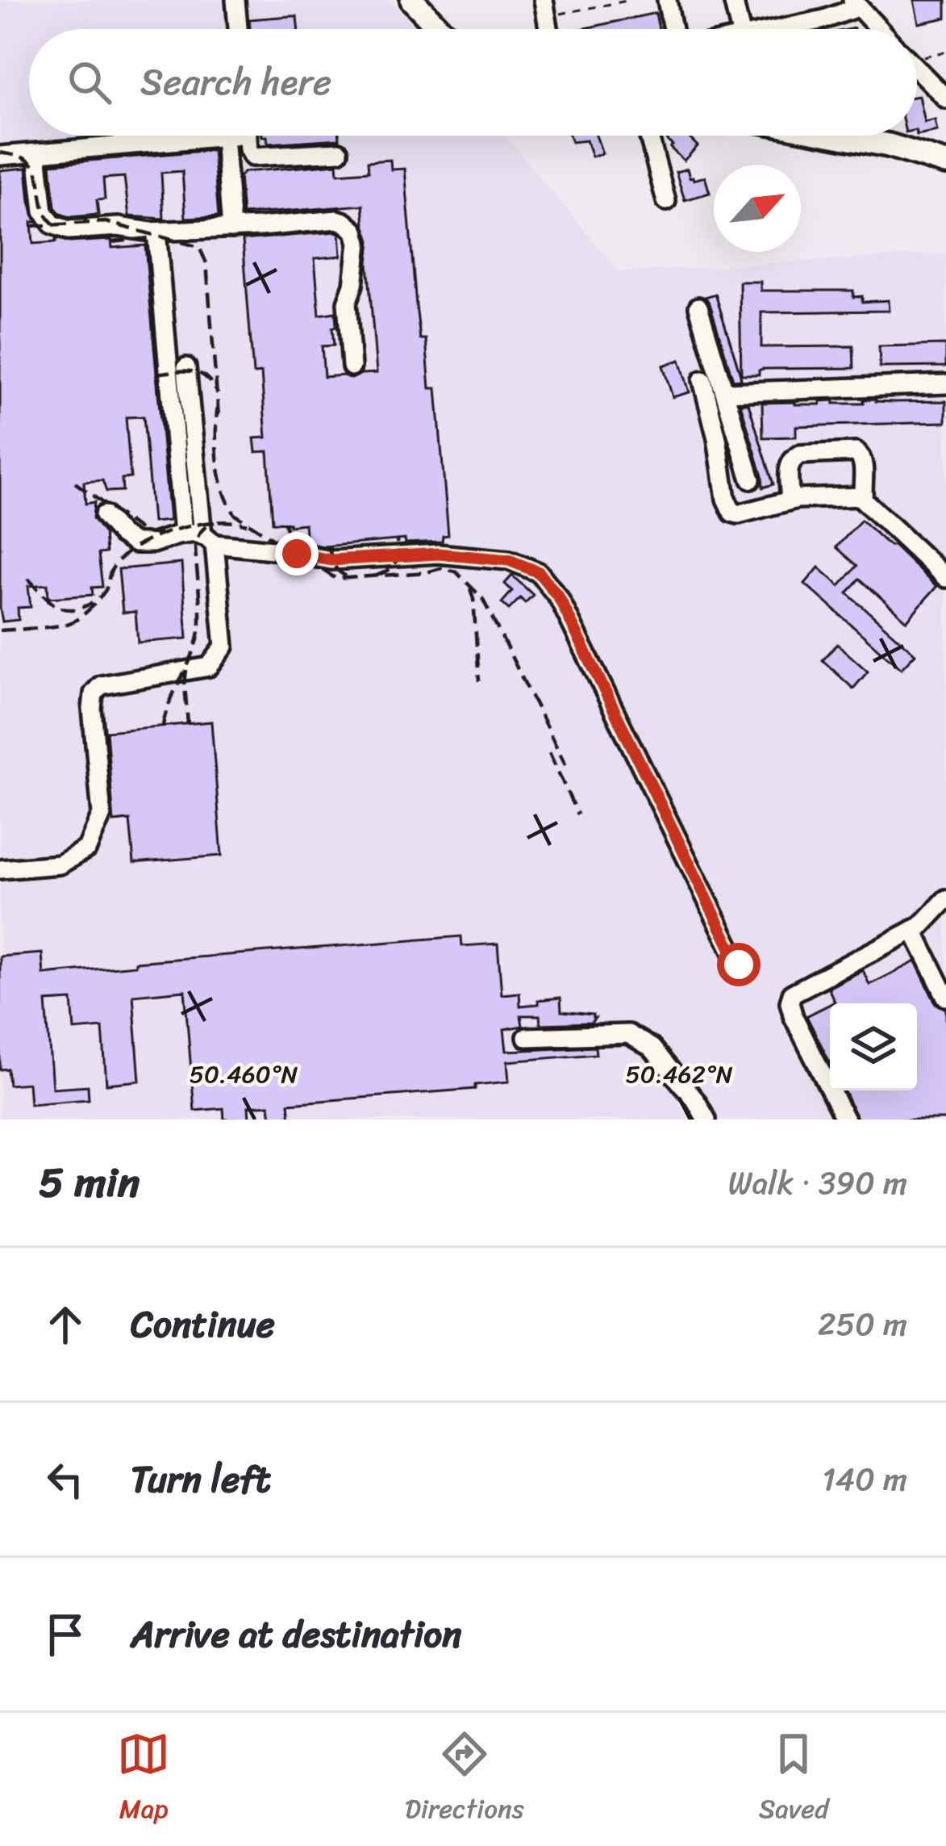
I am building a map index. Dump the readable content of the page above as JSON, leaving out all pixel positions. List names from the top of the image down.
{
  "north": "top right",
  "page": {
    "search": "Search here",
    "heading": ["5 min", "Walk · 390 m"],
    "list": [
      ["Continue", "250 m"],
      ["Turn left", "140 m"],
      "Arrive at destination"
    ],
    "nav": ["Map", "Directions", "Saved"]
  },
  "coordinates": ["50.460°N", "50.462°N"]
}
